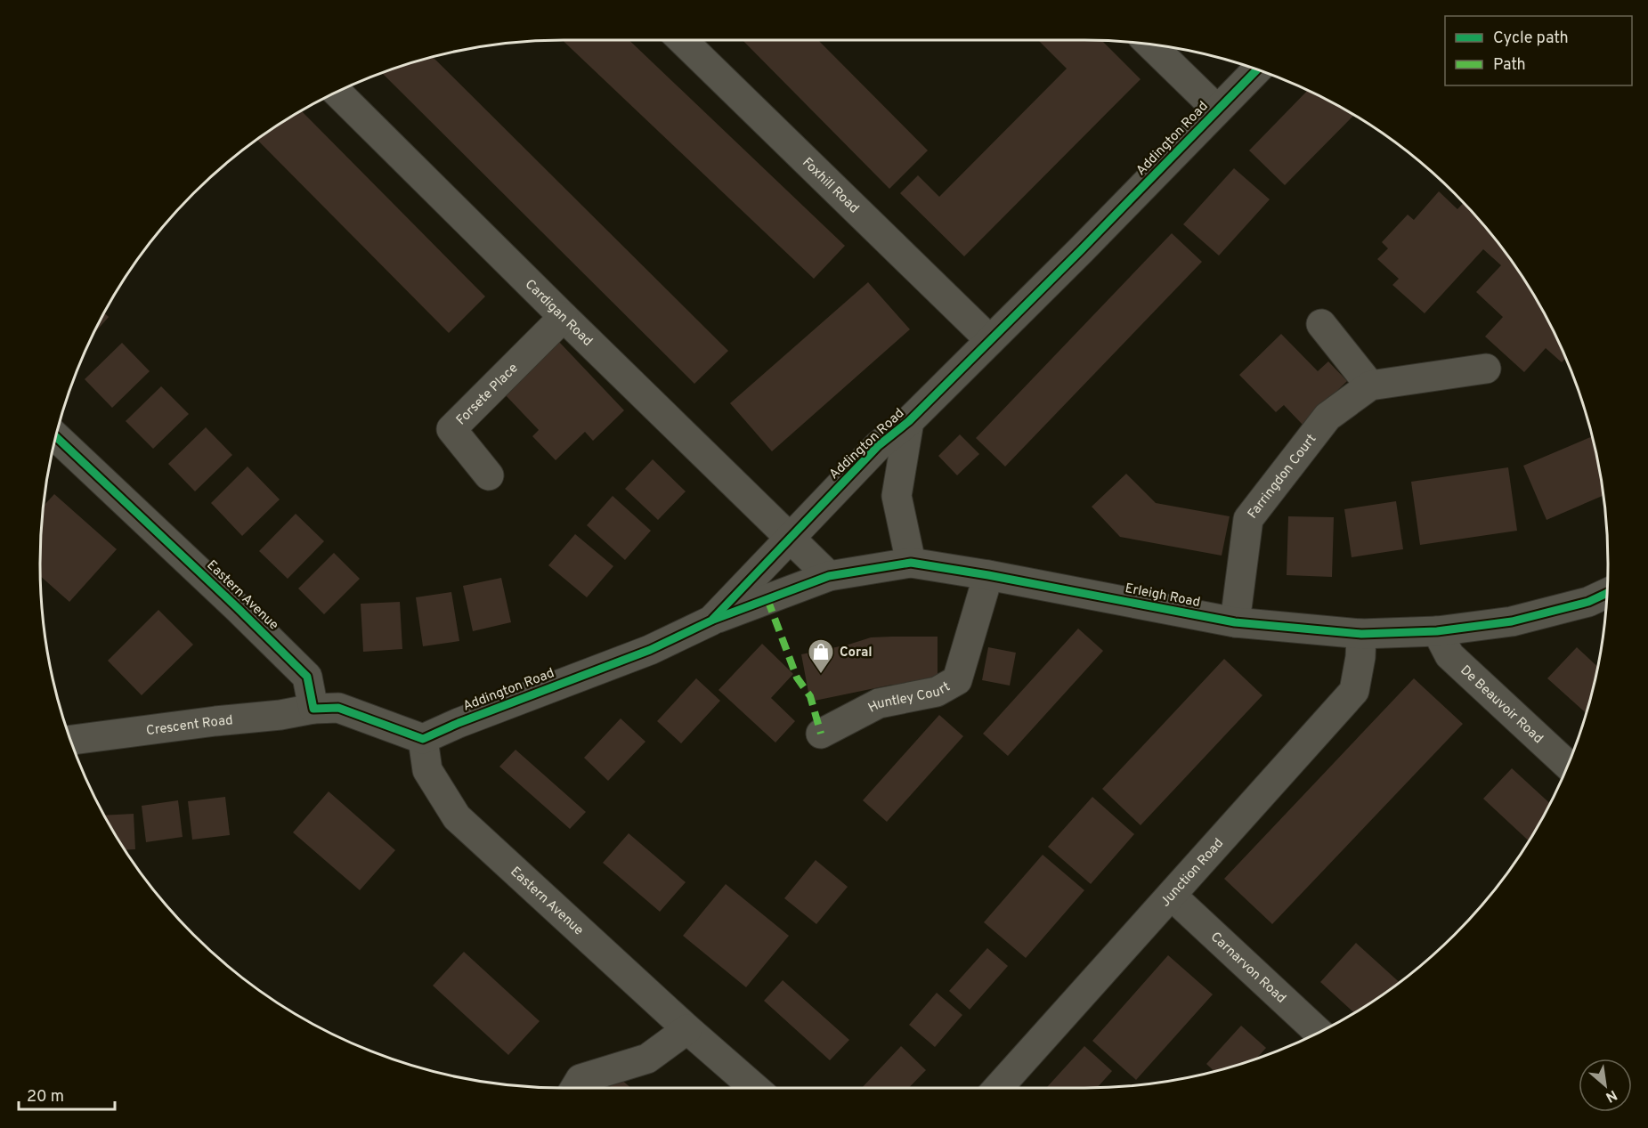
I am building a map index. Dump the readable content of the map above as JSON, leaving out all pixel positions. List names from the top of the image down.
{
  "streets": {
    "street": [
      "Addington Road",
      "Foxhill Road",
      "Cardigan Road",
      "Forsete Place",
      "Farringdon Court",
      "Eastern Avenue",
      "Erleigh Road",
      "Huntley Court",
      "De Beauvoir Road",
      "Crescent Road",
      "Junction Road",
      "Carnarvon Road"
    ]
  },
  "crossings": [
    ["Addington Road", "Foxhill Road"],
    ["Addington Road", "Cardigan Road"],
    ["Addington Road", "Eastern Avenue"],
    ["Addington Road", "Erleigh Road"],
    ["Cardigan Road", "Forsete Place"],
    ["Cardigan Road", "Erleigh Road"],
    ["Farringdon Court", "Erleigh Road"],
    ["Eastern Avenue", "Crescent Road"],
    ["Erleigh Road", "Huntley Court"],
    ["Erleigh Road", "De Beauvoir Road"],
    ["Erleigh Road", "Junction Road"],
    ["Junction Road", "Carnarvon Road"]
  ],
  "places": {
    "shop": ["Coral"]
  },
  "legend": ["Cycle path", "Path"],
  "scale_bar": "20 m",
  "north": "bottom right"
}
